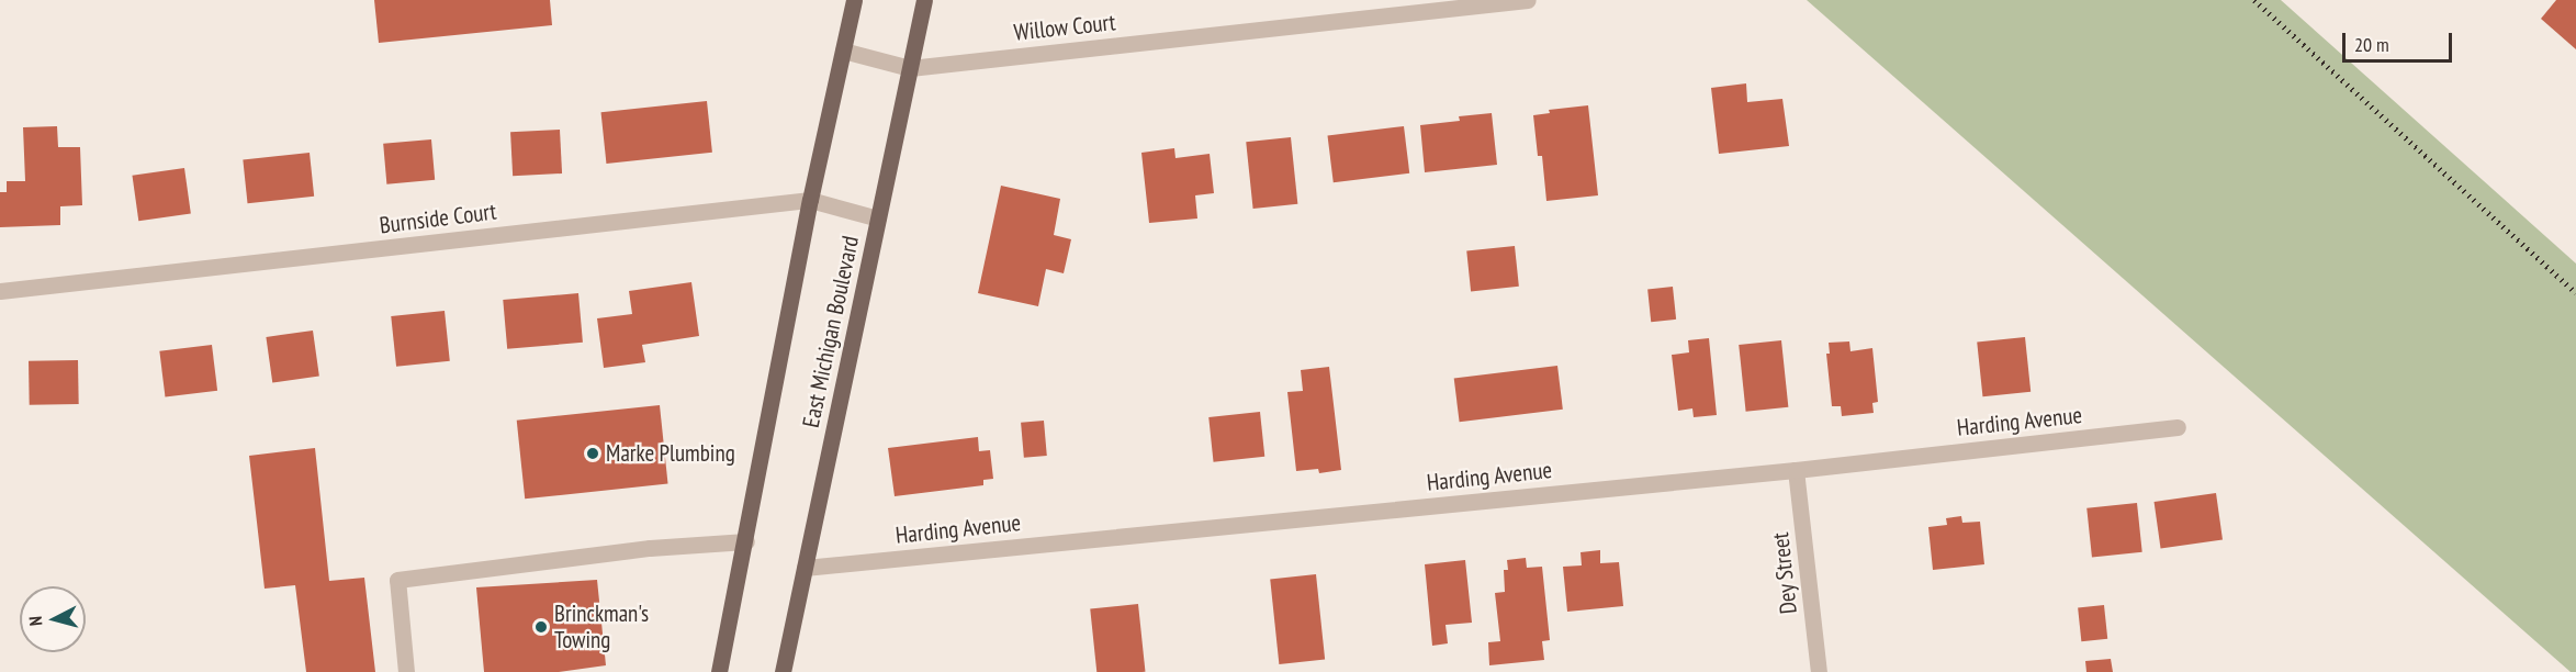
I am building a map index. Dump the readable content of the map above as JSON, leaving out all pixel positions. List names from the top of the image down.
{
  "streets": {
    "main road": ["East Michigan Boulevard"],
    "street": [
      "Willow Court",
      "Burnside Court",
      "Harding Avenue",
      "Dey Street"
    ]
  },
  "crossings": [
    ["Willow Court", "East Michigan Boulevard"],
    ["Burnside Court", "East Michigan Boulevard"],
    ["East Michigan Boulevard", "Harding Avenue"],
    ["Harding Avenue", "Dey Street"]
  ],
  "places": ["Marke Plumbing", "Brinckman's Towing"],
  "scale_bar": "20 m",
  "north": "left"
}
